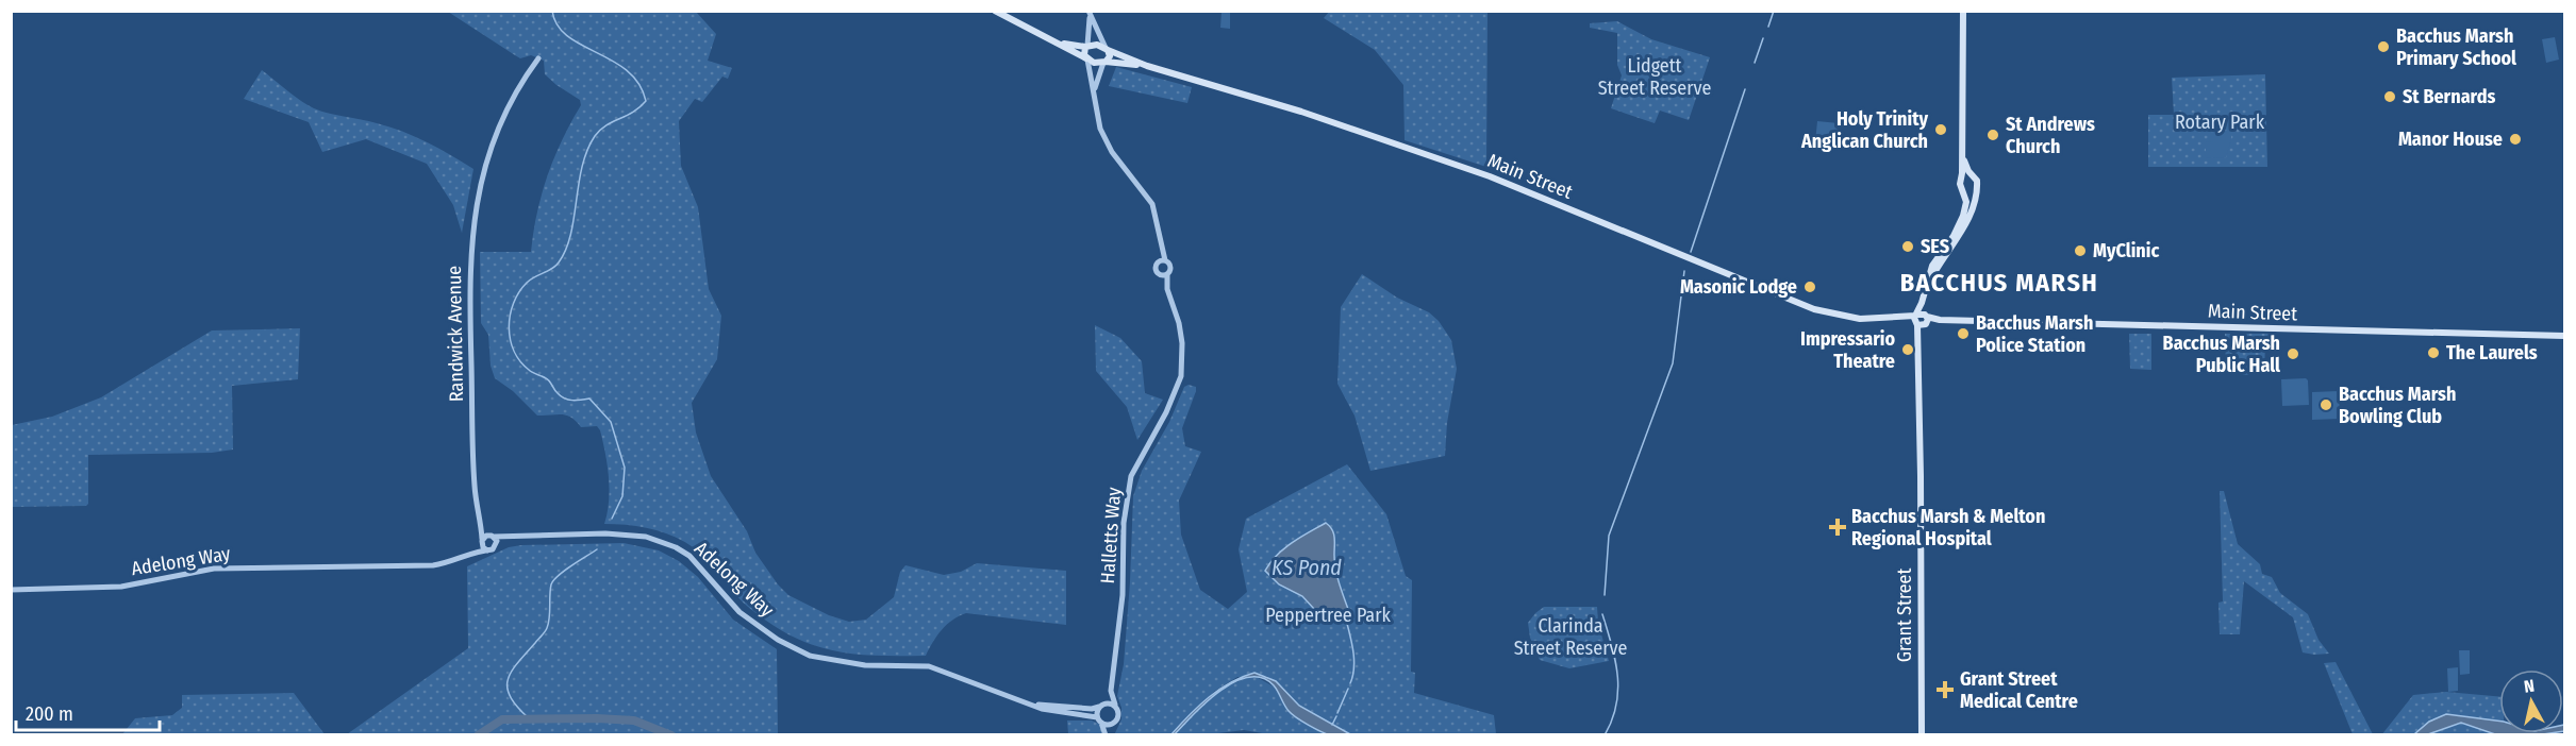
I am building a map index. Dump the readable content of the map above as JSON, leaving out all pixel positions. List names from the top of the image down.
{
  "streets": {
    "main road": ["Main Street", "Grant Street"],
    "street": ["Randwick Avenue", "Halletts Way", "Adelong Way"]
  },
  "crossings": [
    ["Main Street", "Grant Street"],
    ["Randwick Avenue", "Adelong Way"],
    ["Halletts Way", "Adelong Way"]
  ],
  "districts": ["BACCHUS MARSH"],
  "water": ["KS Pond"],
  "parks": [
    "Lidgett Street Reserve",
    "Rotary Park",
    "Peppertree Park",
    "Clarinda Street Reserve"
  ],
  "places": {
    "other": [
      "Bacchus Marsh Primary School",
      "St Bernards",
      "Holy Trinity Anglican Church",
      "St Andrews Church",
      "Manor House",
      "SES",
      "MyClinic",
      "Masonic Lodge",
      "Bacchus Marsh Police Station",
      "Impressario Theatre",
      "The Laurels",
      "Bacchus Marsh Public Hall",
      "Bacchus Marsh Bowling Club"
    ],
    "health": ["Bacchus Marsh & Melton Regional Hospital", "Grant Street Medical Centre"]
  },
  "scale_bar": "200 m",
  "north": "top"
}
